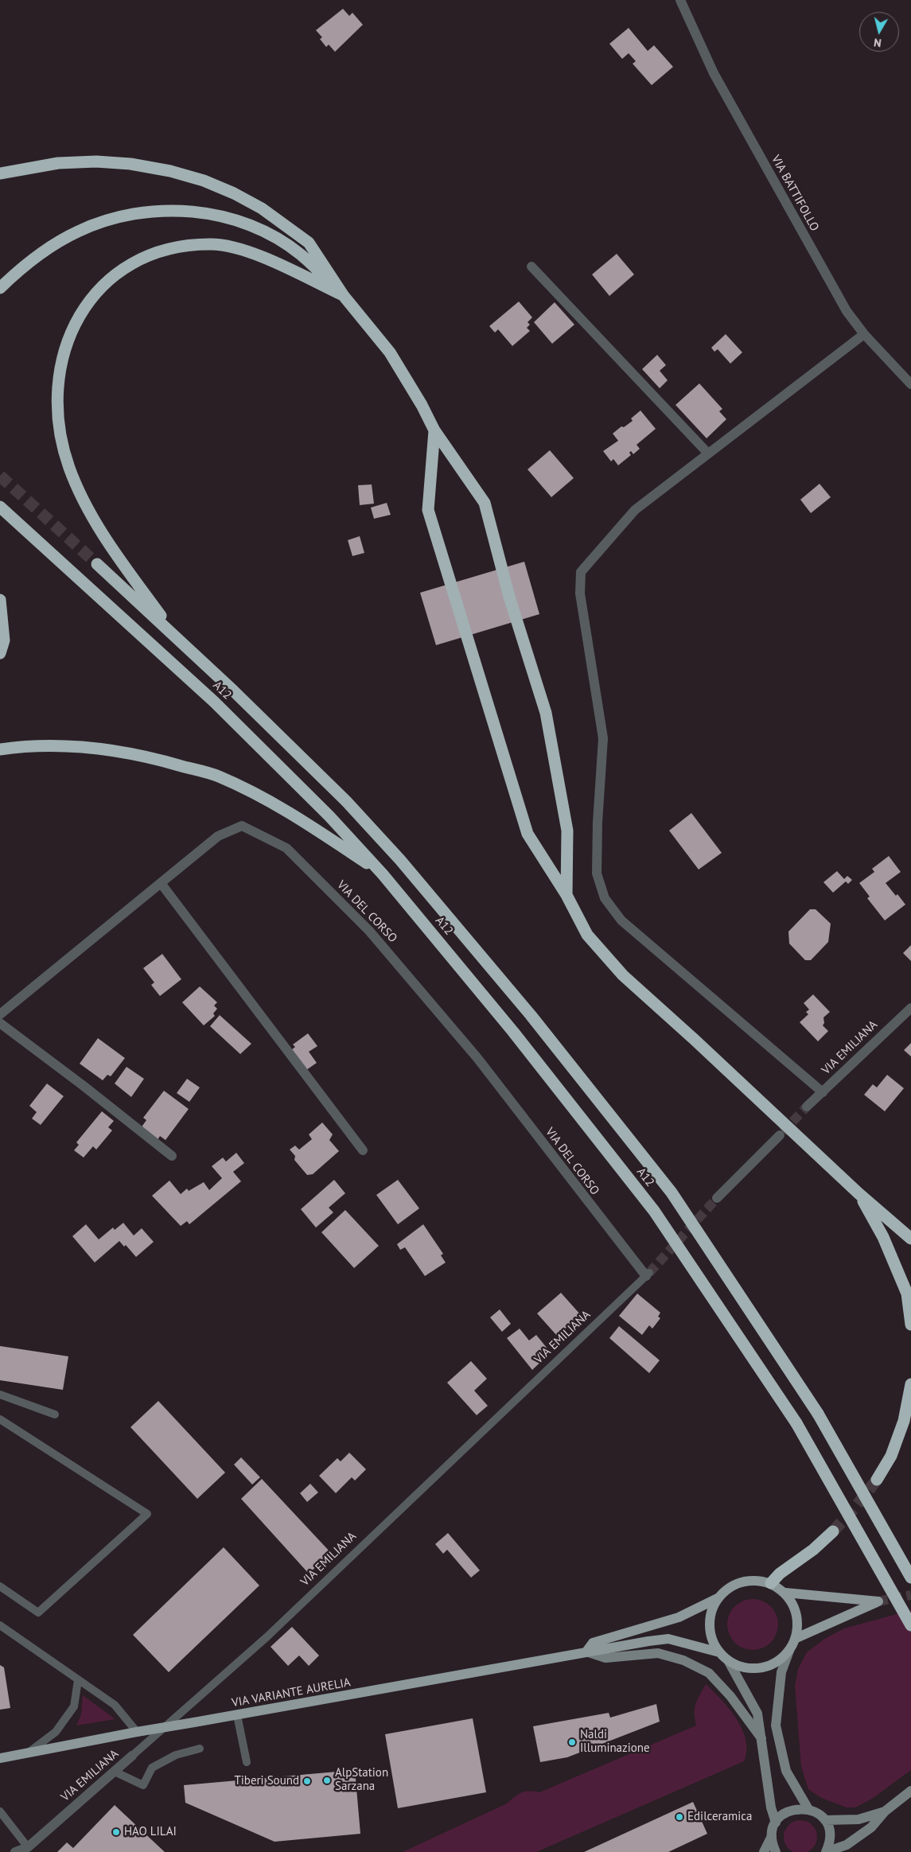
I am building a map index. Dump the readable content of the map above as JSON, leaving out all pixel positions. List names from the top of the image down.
{
  "streets": {
    "highway": ["A12"],
    "main road": ["VIA VARIANTE AURELIA"],
    "street": ["VIA BATTIFOLLO", "VIA DEL CORSO", "VIA EMILIANA"]
  },
  "crossings": [
    ["VIA DEL CORSO", "VIA EMILIANA"]
  ],
  "places": [
    "Naldi Illuminazione",
    "AlpStation Sarzana",
    "Tiberi Sound",
    "Edilceramica",
    "HAO LILAI"
  ],
  "north": "bottom"
}
